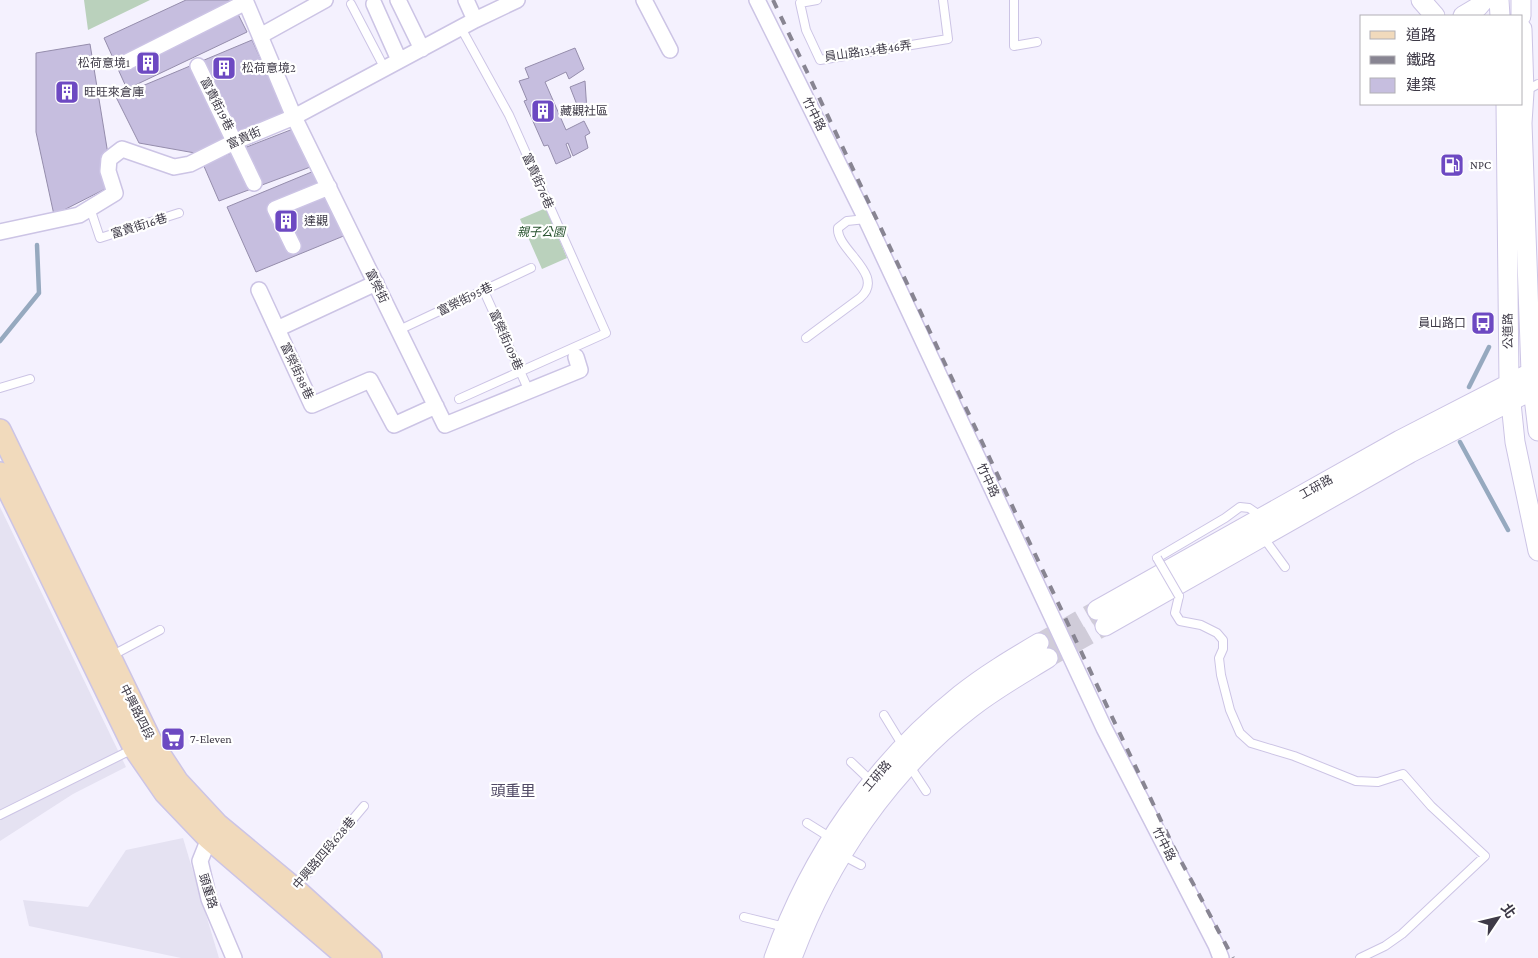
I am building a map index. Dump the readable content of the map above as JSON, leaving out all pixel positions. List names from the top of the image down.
{
  "streets": {
    "main road": ["中興路四段"],
    "street": [
      "富貴街19巷",
      "竹中路",
      "富貴街",
      "富榮街",
      "公道路",
      "富榮街88巷",
      "工研路",
      "頭重路"
    ],
    "lane": [
      "員山路134巷46弄",
      "富貴街76巷",
      "富貴街16巷",
      "富榮街95巷",
      "富榮街109巷",
      "中興路四段628巷"
    ]
  },
  "crossings": [
    ["富貴街19巷", "富貴街"],
    ["富貴街", "富貴街76巷"],
    ["富貴街", "富貴街16巷"],
    ["富貴街", "富榮街"],
    ["富貴街76巷", "富榮街"],
    ["富貴街76巷", "富榮街109巷"],
    ["富榮街", "富榮街95巷"],
    ["富榮街", "富榮街109巷"],
    ["富榮街", "富榮街88巷"],
    ["富榮街95巷", "富榮街109巷"],
    ["公道路", "工研路"],
    ["中興路四段", "中興路四段628巷"],
    ["中興路四段", "頭重路"]
  ],
  "districts": ["頭重里"],
  "parks": ["親子公園"],
  "places": {
    "building": [
      "松荷意境1",
      "松荷意境2",
      "旺旺來倉庫",
      "藏觀社區",
      "達觀"
    ],
    "fuel station": ["NPC"],
    "bus stop": ["員山路口"],
    "supermarket": ["7-Eleven"]
  },
  "legend": ["道路", "鐵路", "建築"],
  "north": "top right"
}
